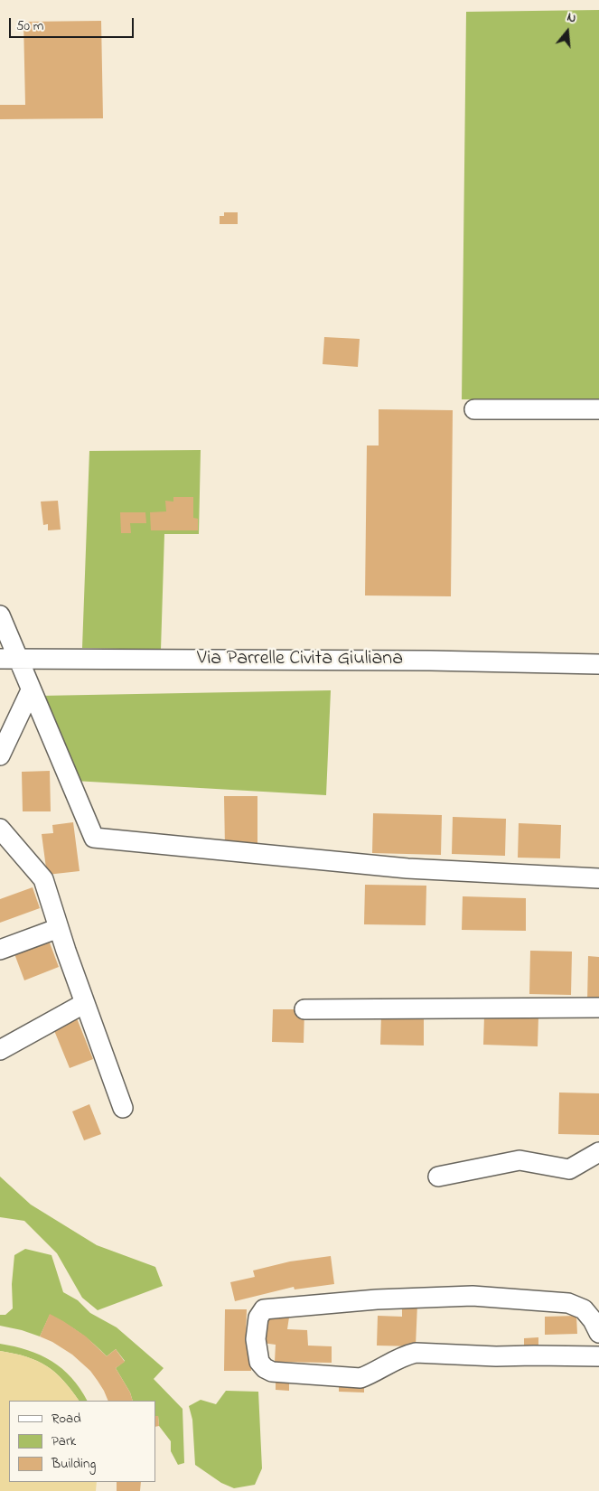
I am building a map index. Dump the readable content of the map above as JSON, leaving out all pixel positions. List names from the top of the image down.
{
  "streets": {
    "street": ["Via Parrelle Civita Giuliana"]
  },
  "legend": ["Road", "Park", "Building"],
  "scale_bar": "50 m",
  "north": "top"
}
